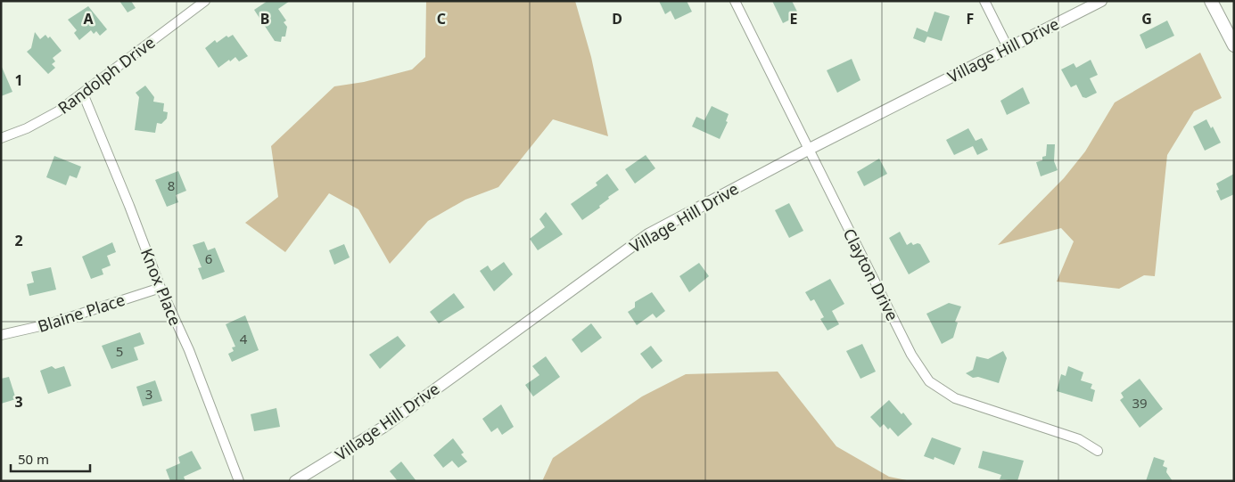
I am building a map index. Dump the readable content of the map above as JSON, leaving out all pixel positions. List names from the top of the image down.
{
  "streets": {
    "street": [
      "Village Hill Drive",
      "Randolph Drive",
      "Clayton Drive",
      "Knox Place",
      "Blaine Place"
    ]
  },
  "crossings": [
    ["Village Hill Drive", "Clayton Drive"],
    ["Randolph Drive", "Knox Place"],
    ["Knox Place", "Blaine Place"]
  ],
  "house_numbers": [
    "8",
    "6",
    "4",
    "5",
    "3",
    "39"
  ],
  "scale_bar": "50 m",
  "grid": {
    "columns": [
      "A",
      "B",
      "C",
      "D",
      "E",
      "F",
      "G"
    ],
    "rows": ["1", "2", "3"]
  }
}
